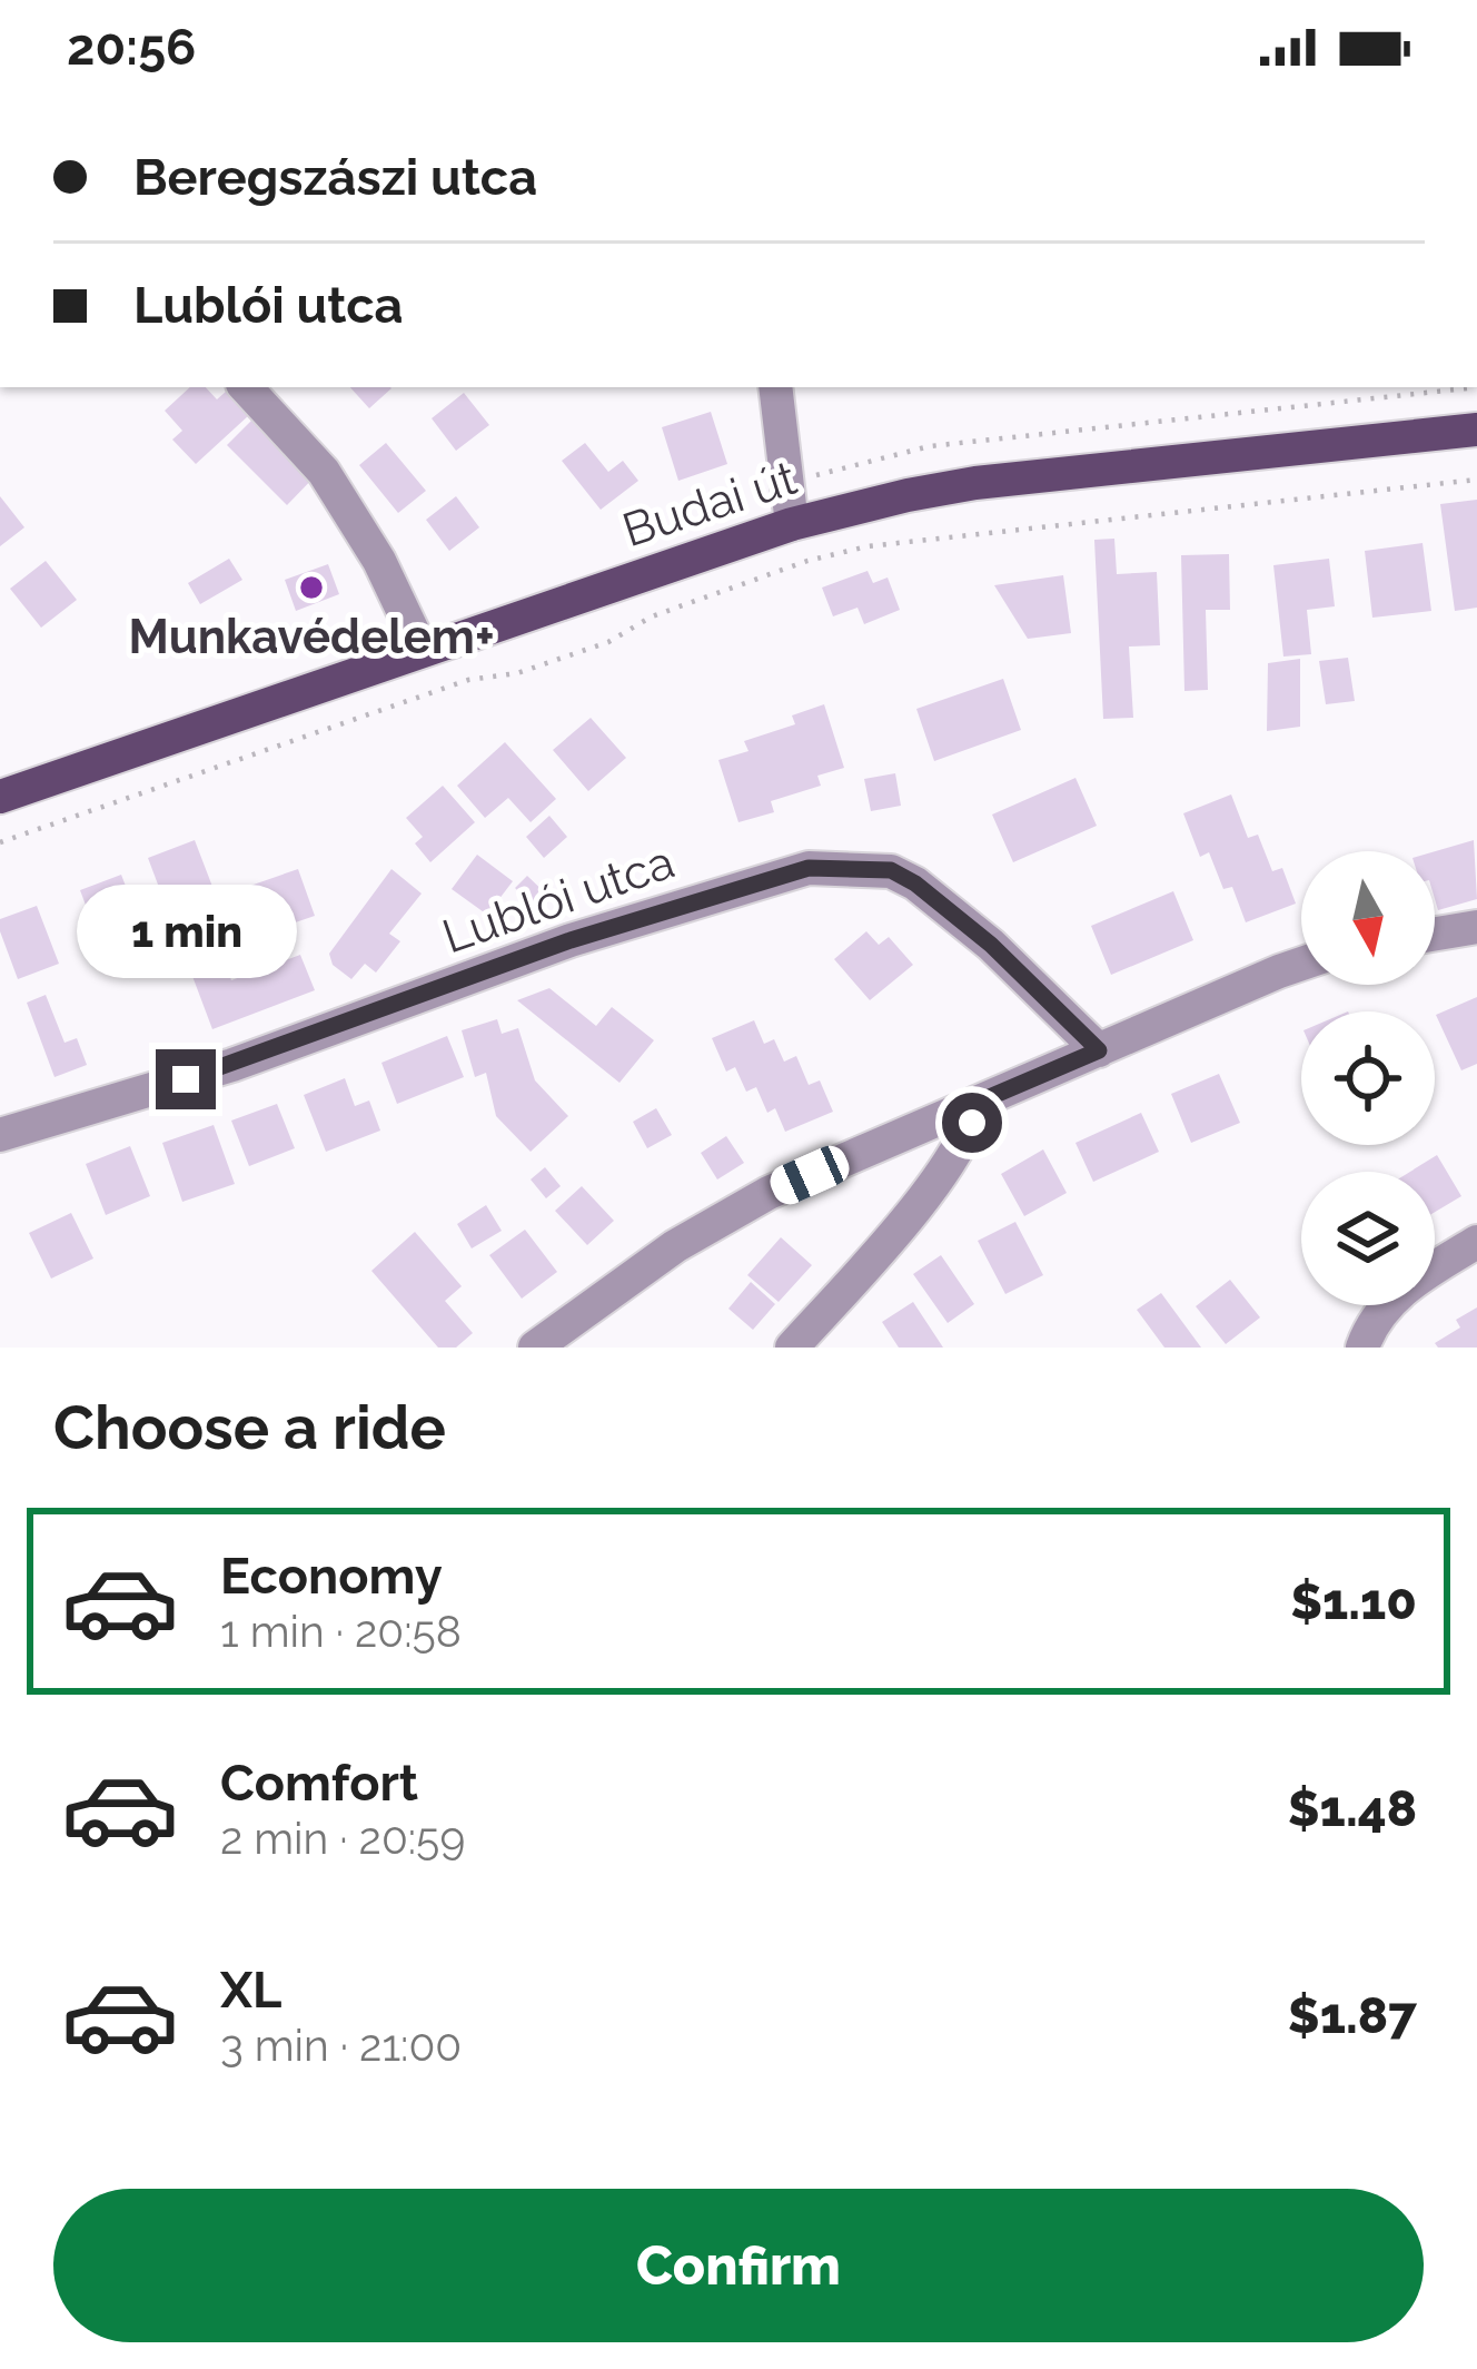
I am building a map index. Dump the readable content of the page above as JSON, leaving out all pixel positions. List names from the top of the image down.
{
  "streets": {
    "main road": ["Budai út"],
    "street": ["Lublói utca"]
  },
  "places": ["Munkavédelem+"],
  "north": "bottom",
  "page": {
    "status": "20:56",
    "banner": ["Beregszászi utca", "Lublói utca"],
    "bubble": "1 min",
    "heading": "Choose a ride",
    "list": [
      {
        "name": "Economy",
        "note": "1 min · 20:58",
        "value": "$1.10"
      },
      {
        "name": "Comfort",
        "note": "2 min · 20:59",
        "value": "$1.48"
      },
      {
        "name": "XL",
        "note": "3 min · 21:00",
        "value": "$1.87"
      }
    ],
    "buttons": "Confirm"
  }
}
